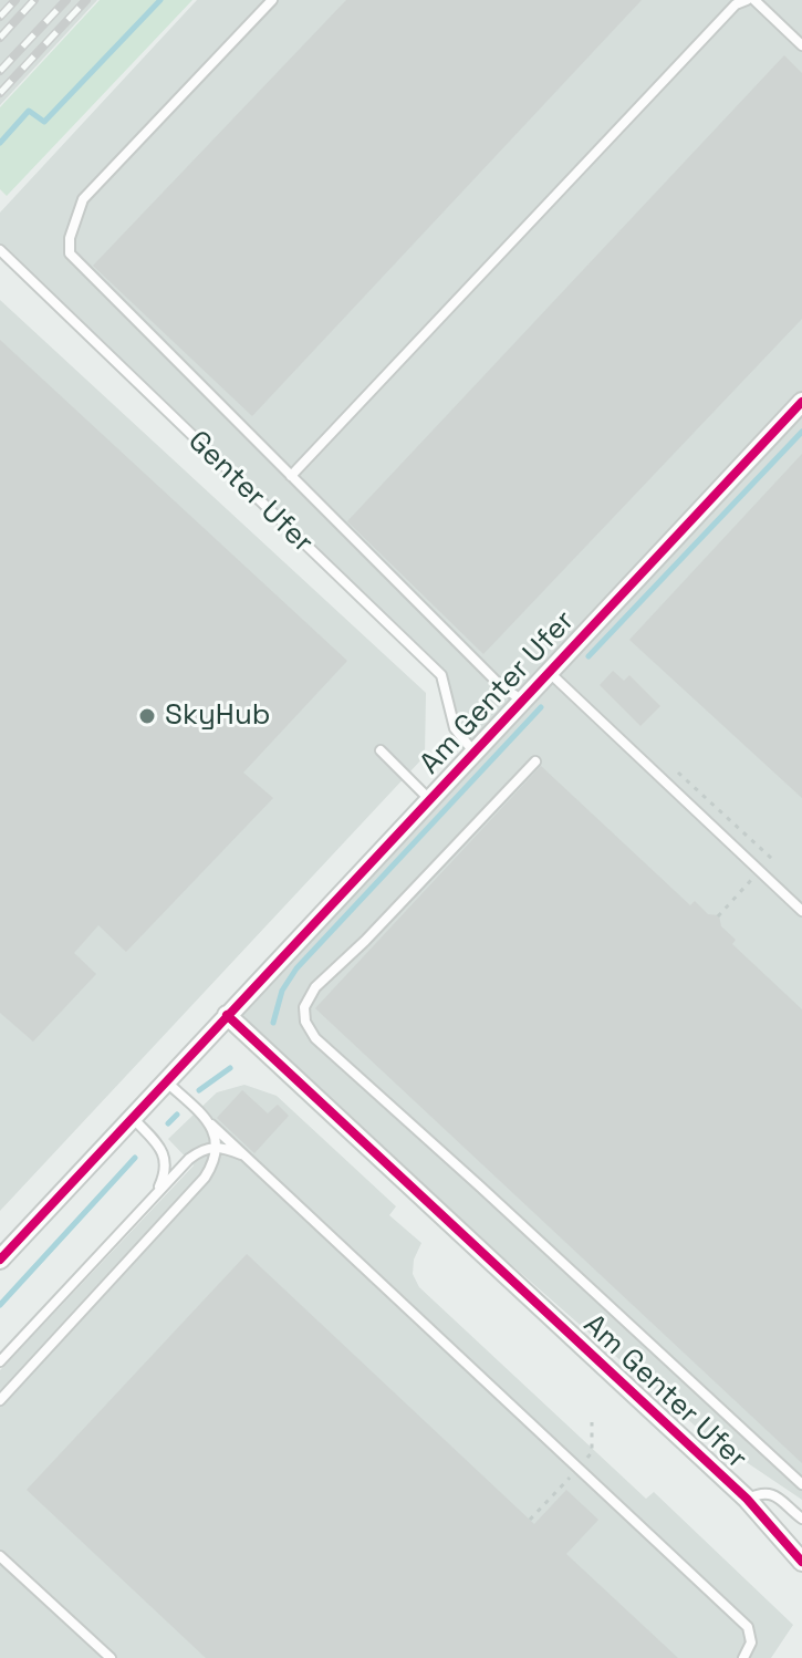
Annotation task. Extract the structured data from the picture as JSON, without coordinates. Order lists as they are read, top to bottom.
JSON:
{
  "streets": {
    "street": ["Am Genter Ufer"],
    "lane": ["Genter Ufer"]
  },
  "crossings": [
    ["Genter Ufer", "Am Genter Ufer"]
  ],
  "places": ["SkyHub"]
}
